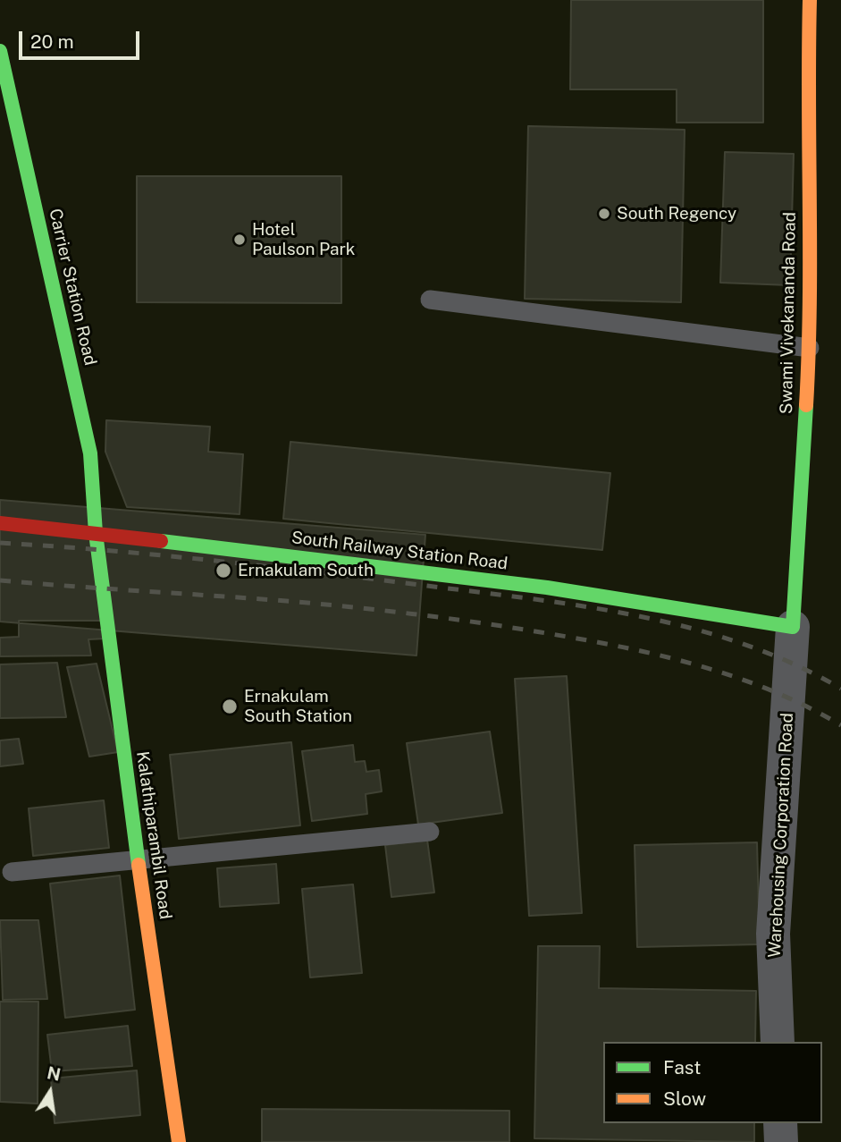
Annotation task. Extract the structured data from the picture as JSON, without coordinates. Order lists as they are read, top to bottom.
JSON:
{
  "streets": {
    "street": [
      "Carrier Station Road",
      "Swami Vivekananda Road",
      "South Railway Station Road",
      "Kalathiparambil Road",
      "Warehousing Corporation Road"
    ]
  },
  "crossings": [
    ["Carrier Station Road", "South Railway Station Road"],
    ["Carrier Station Road", "Kalathiparambil Road"],
    ["Swami Vivekananda Road", "South Railway Station Road"],
    ["Swami Vivekananda Road", "Warehousing Corporation Road"],
    ["South Railway Station Road", "Kalathiparambil Road"],
    ["South Railway Station Road", "Warehousing Corporation Road"]
  ],
  "places": [
    "South Regency",
    "Hotel Paulson Park",
    "Ernakulam South",
    "Ernakulam South Station"
  ],
  "legend": ["Fast", "Slow"],
  "scale_bar": "20 m",
  "north": "top"
}
